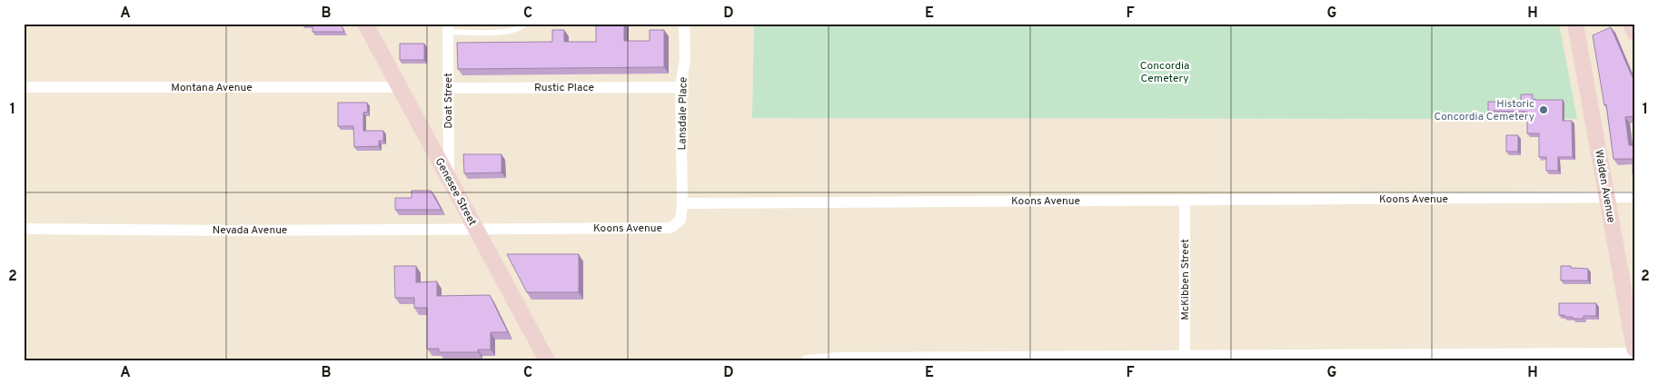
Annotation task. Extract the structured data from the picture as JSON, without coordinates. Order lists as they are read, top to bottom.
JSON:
{
  "streets": {
    "main road": ["Walden Avenue", "Genesee Street"],
    "street": [
      "Montana Avenue",
      "Rustic Place",
      "Doat Street",
      "Lansdale Place",
      "Koons Avenue",
      "Nevada Avenue",
      "McKibben Street"
    ]
  },
  "crossings": [
    ["Montana Avenue", "Genesee Street"],
    ["Rustic Place", "Doat Street"],
    ["Rustic Place", "Lansdale Place"],
    ["Doat Street", "Genesee Street"],
    ["Lansdale Place", "Koons Avenue"],
    ["Walden Avenue", "Koons Avenue"],
    ["Genesee Street", "Koons Avenue"],
    ["Genesee Street", "Nevada Avenue"],
    ["Koons Avenue", "Nevada Avenue"],
    ["Koons Avenue", "McKibben Street"]
  ],
  "parks": ["Concordia Cemetery"],
  "places": ["Historic Concordia Cemetery"],
  "grid": {
    "columns": [
      "A",
      "B",
      "C",
      "D",
      "E",
      "F",
      "G",
      "H"
    ],
    "rows": ["1", "2"]
  }
}
